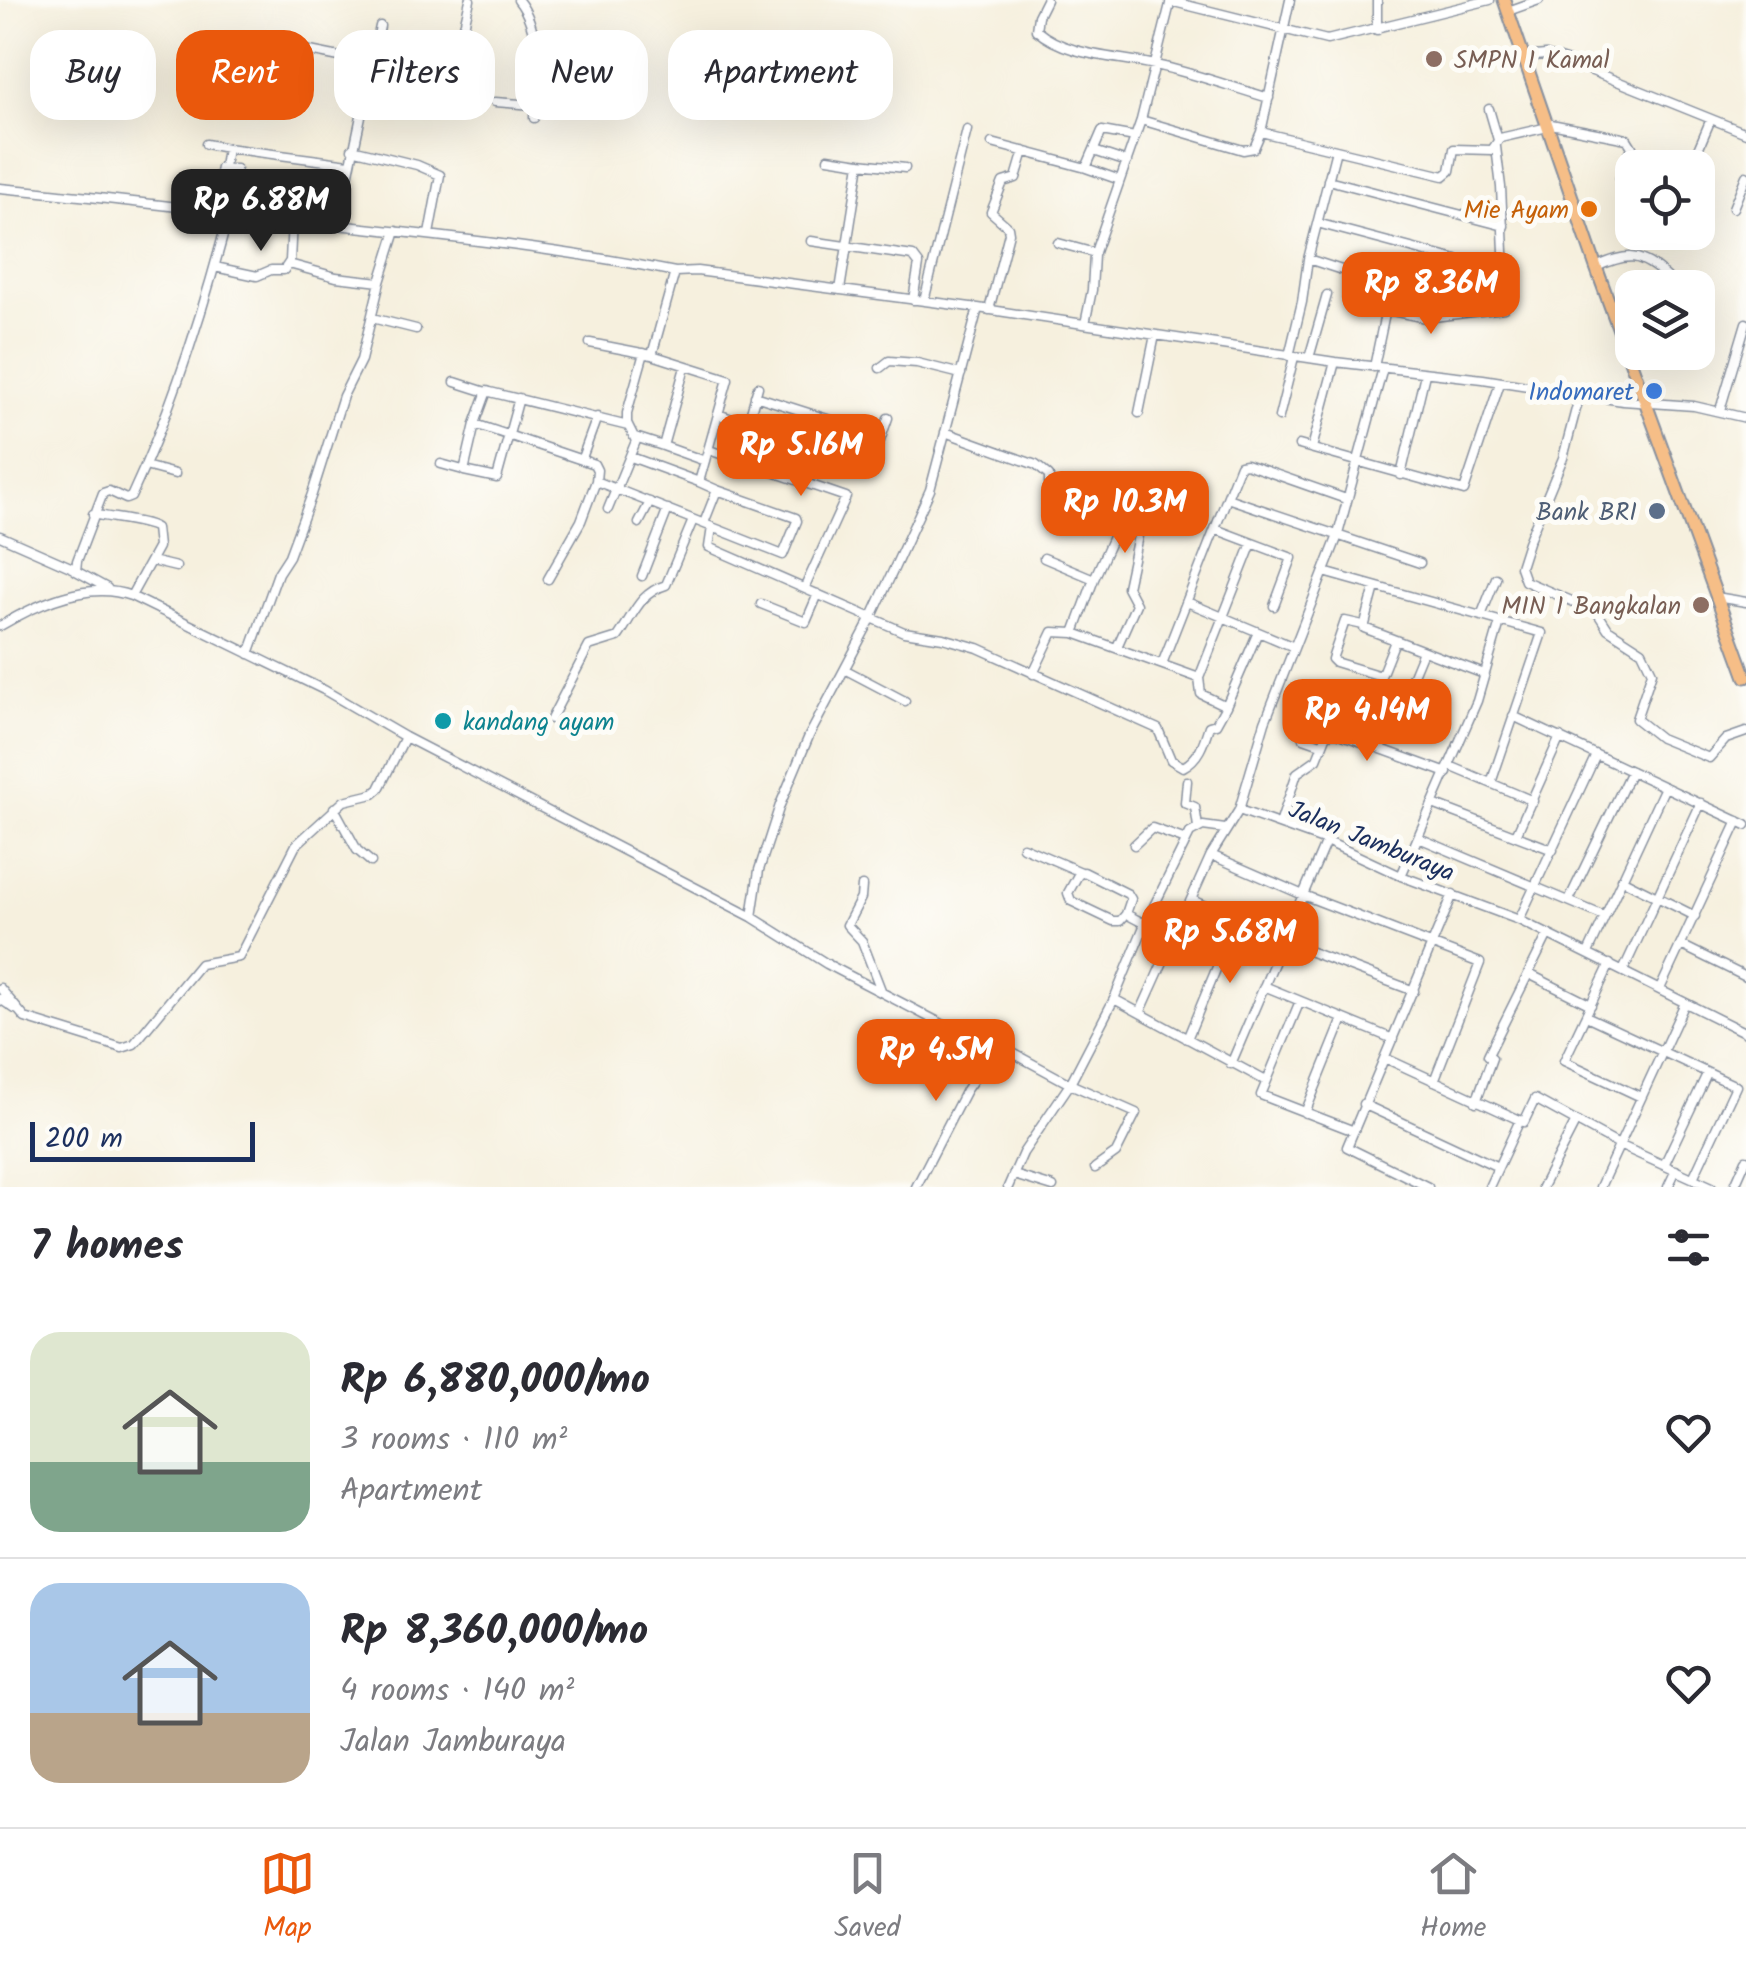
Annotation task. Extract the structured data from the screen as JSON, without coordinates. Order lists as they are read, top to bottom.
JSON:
{
  "streets": {
    "street": ["Jalan Jamburaya"]
  },
  "places": [
    "SMPN 1 Kamal",
    "Mie Ayam",
    "Indomaret",
    "Bank BRI",
    "MIN 1 Bangkalan",
    "kandang ayam"
  ],
  "scale_bar": "200 m",
  "page": {
    "chip": [
      "Buy",
      "Rent",
      "Filters",
      "New",
      "Apartment"
    ],
    "price": [
      "Rp 6.88M",
      "Rp 8.36M",
      "Rp 5.16M",
      "Rp 10.3M",
      "Rp 4.14M",
      "Rp 5.68M",
      "Rp 4.5M"
    ],
    "scale": "200 m",
    "heading": "7 homes",
    "list": [
      {
        "name": "Rp 6,880,000/mo",
        "note": "3 rooms · 110 m² · Apartment"
      },
      {
        "name": "Rp 8,360,000/mo",
        "note": "4 rooms · 140 m² · Jalan Jamburaya"
      }
    ],
    "tabs": ["Map", "Saved", "Home"]
  }
}
